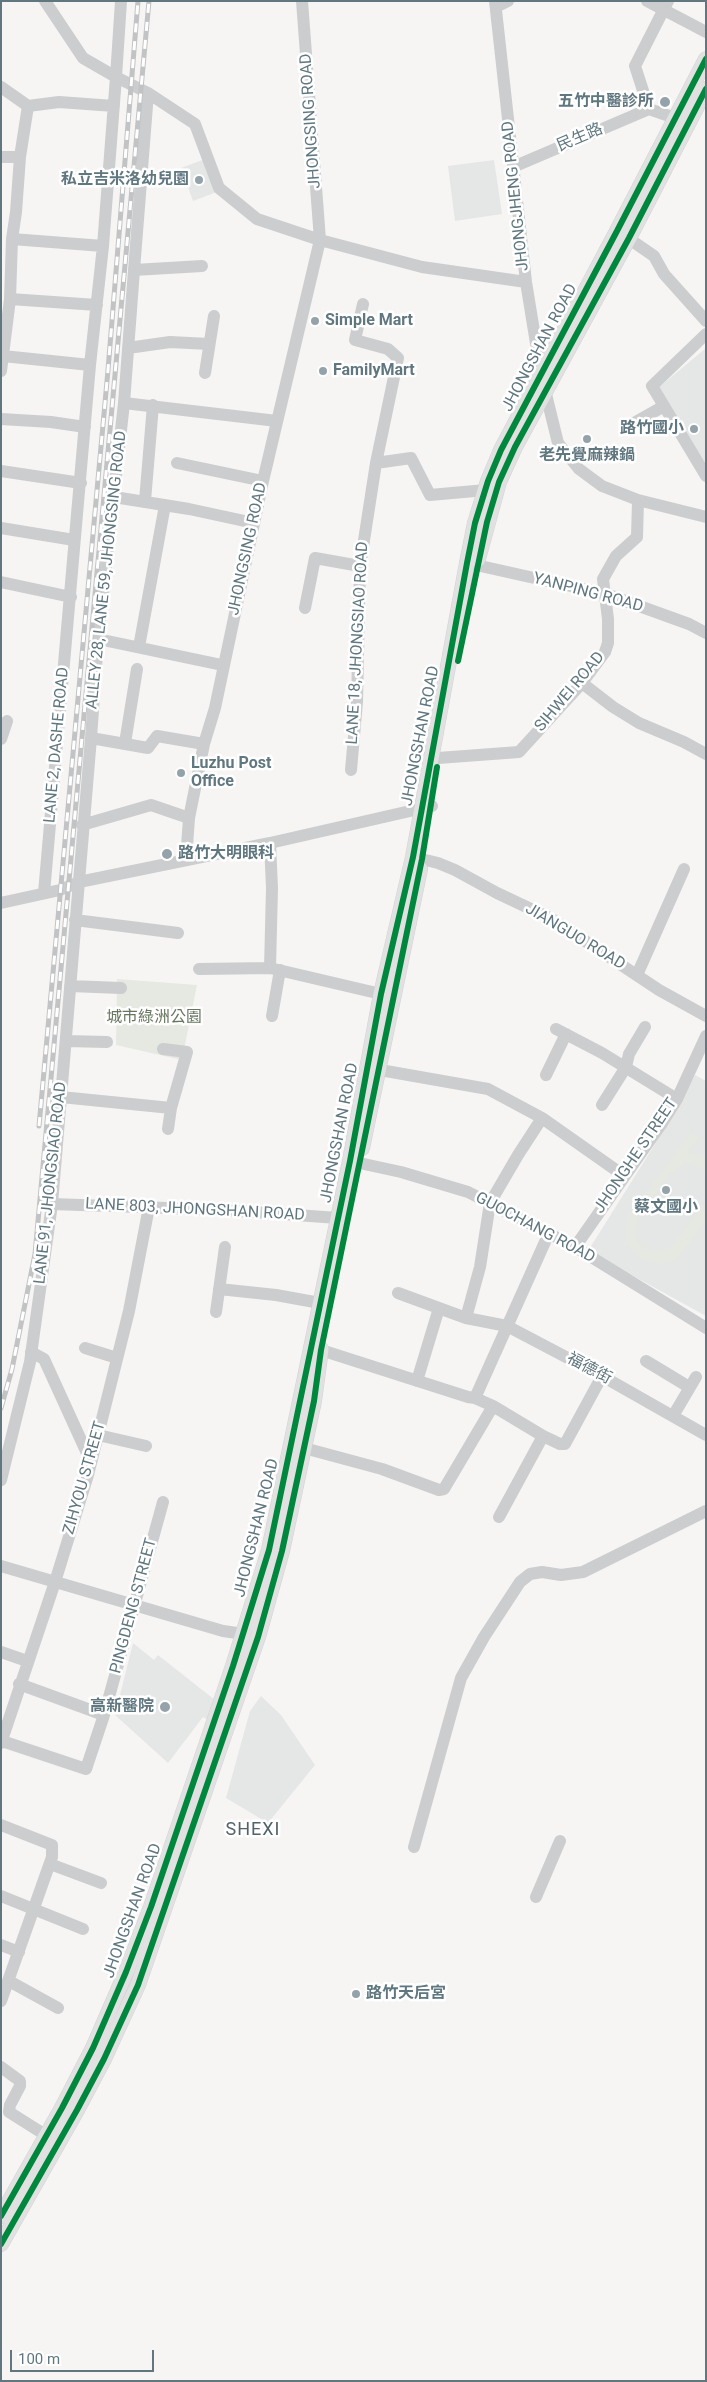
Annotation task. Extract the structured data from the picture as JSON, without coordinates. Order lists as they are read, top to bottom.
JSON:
{
  "streets": {
    "main road": ["JHONGSHAN ROAD"],
    "street": [
      "JHONGSING ROAD",
      "民生路",
      "JHONGJHENG ROAD",
      "ALLEY 28, LANE 59, JHONGSING ROAD",
      "YANPING ROAD",
      "LANE 18, JHONGSIAO ROAD",
      "SIHWEI ROAD",
      "LANE 2, DASHE ROAD",
      "JIANGUO ROAD",
      "JHONGHE STREET",
      "LANE 91, JHONGSIAO ROAD",
      "LANE 803, JHONGSHAN ROAD",
      "GUOCHANG ROAD",
      "福德街",
      "ZIHYOU STREET",
      "PINGDENG STREET"
    ]
  },
  "crossings": [
    ["民生路", "JHONGJHENG ROAD"],
    ["JHONGJHENG ROAD", "JHONGSHAN ROAD"],
    ["JHONGJHENG ROAD", "SIHWEI ROAD"],
    ["JHONGSHAN ROAD", "YANPING ROAD"],
    ["JHONGSHAN ROAD", "SIHWEI ROAD"],
    ["JHONGSHAN ROAD", "JIANGUO ROAD"],
    ["JHONGSHAN ROAD", "LANE 803, JHONGSHAN ROAD"],
    ["JHONGSHAN ROAD", "GUOCHANG ROAD"],
    ["ALLEY 28, LANE 59, JHONGSING ROAD", "LANE 91, JHONGSIAO ROAD"],
    ["YANPING ROAD", "SIHWEI ROAD"],
    ["JHONGHE STREET", "GUOCHANG ROAD"],
    ["LANE 91, JHONGSIAO ROAD", "LANE 803, JHONGSHAN ROAD"],
    ["LANE 803, JHONGSHAN ROAD", "ZIHYOU STREET"],
    ["ZIHYOU STREET", "PINGDENG STREET"]
  ],
  "districts": ["SHEXI"],
  "parks": ["城市綠洲公園"],
  "places": [
    "五竹中醫診所",
    "私立吉米洛幼兒園",
    "Simple Mart",
    "FamilyMart",
    "路竹國小",
    "老先覺麻辣鍋",
    "Luzhu Post Office",
    "路竹大明眼科",
    "蔡文國小",
    "高新醫院",
    "路竹天后宮"
  ],
  "scale_bar": "100 m"
}
